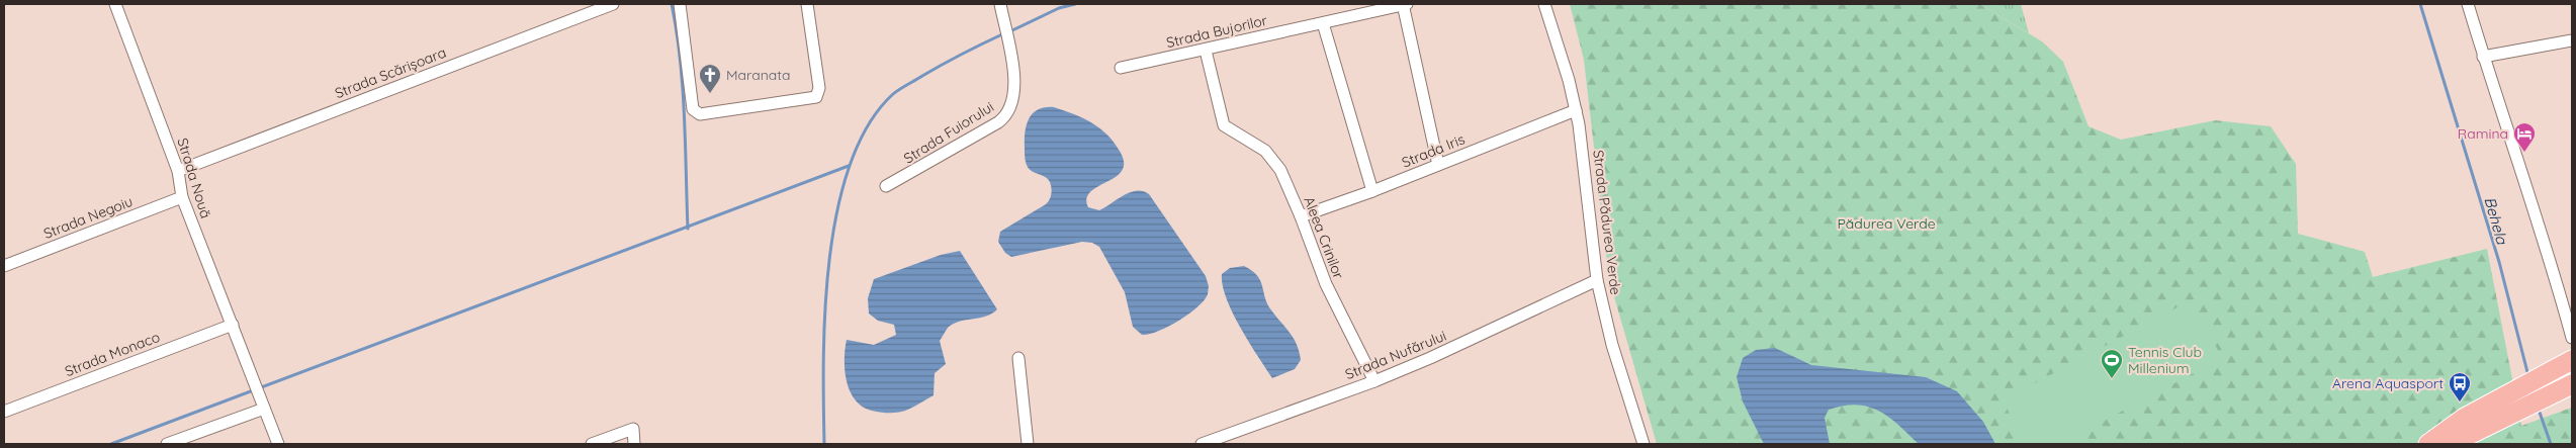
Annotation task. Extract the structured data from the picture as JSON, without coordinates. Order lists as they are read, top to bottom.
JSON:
{
  "streets": {
    "street": [
      "Strada Bujorilor",
      "Strada Scărișoara",
      "Strada Fuiorului",
      "Strada Iris",
      "Strada Nouă",
      "Strada Negoiu",
      "Strada Pădurea Verde",
      "Aleea Crinilor",
      "Strada Monaco",
      "Strada Nufărului"
    ]
  },
  "crossings": [
    ["Strada Bujorilor", "Aleea Crinilor"],
    ["Strada Scărișoara", "Strada Nouă"],
    ["Strada Iris", "Strada Pădurea Verde"],
    ["Strada Iris", "Aleea Crinilor"],
    ["Strada Nouă", "Strada Negoiu"],
    ["Strada Nouă", "Strada Monaco"],
    ["Strada Pădurea Verde", "Strada Nufărului"],
    ["Aleea Crinilor", "Strada Nufărului"]
  ],
  "water": ["Behela"],
  "parks": ["Pădurea Verde"],
  "places": {
    "church": ["Maranata"],
    "hotel": ["Ramina"],
    "sports": ["Tennis Club Millenium"],
    "bus stop": ["Arena Aquasport"]
  }
}
